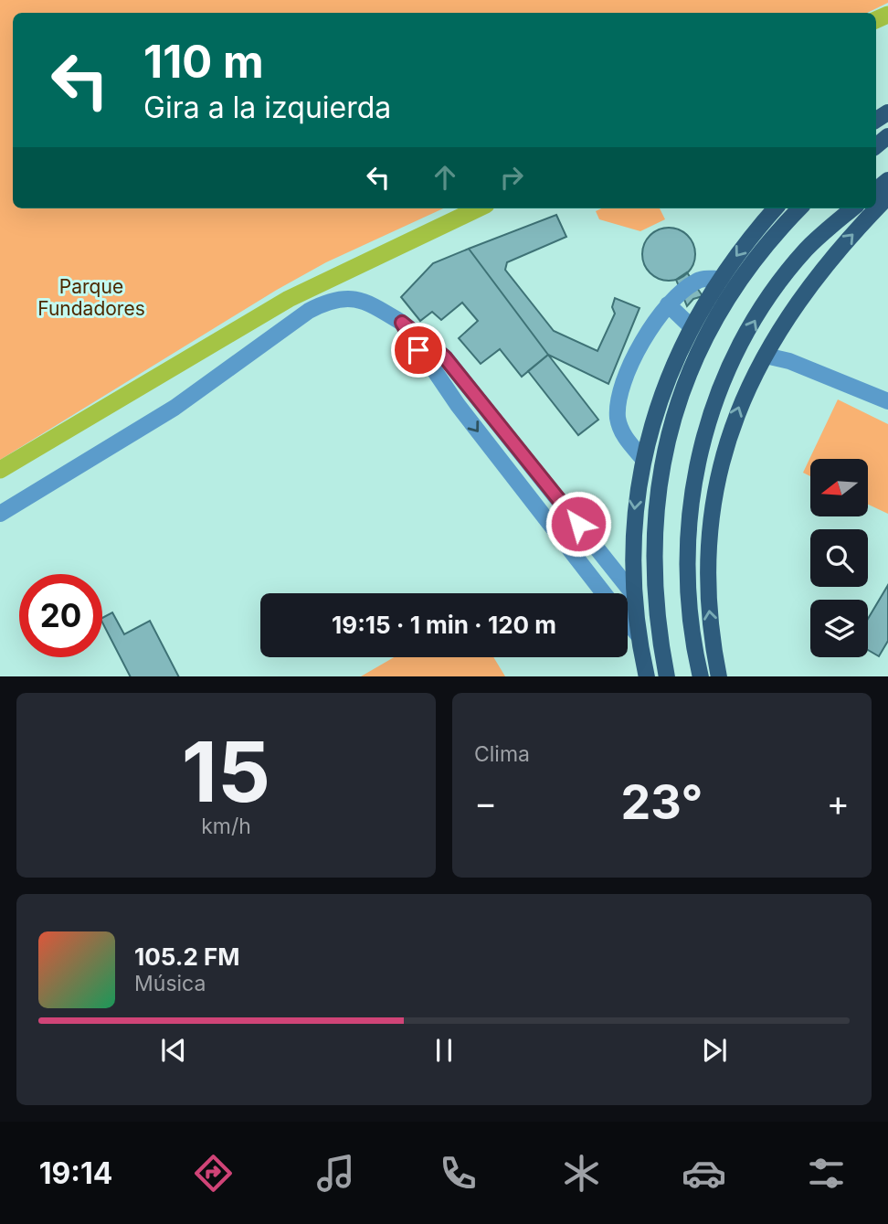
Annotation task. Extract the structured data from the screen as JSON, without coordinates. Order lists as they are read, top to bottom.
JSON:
{
  "parks": ["Parque Fundadores"],
  "north": "left",
  "page": {
    "turn": ["110 m", "Gira a la izquierda"],
    "limit": "20",
    "trip": "19:15 · 1 min · 120 m",
    "tile": [
      ["15", "km/h"],
      "Clima"
    ],
    "heat": ["−", "23°", "+"],
    "song": ["105.2 FM", "Música"],
    "tabs": "19:14"
  }
}
